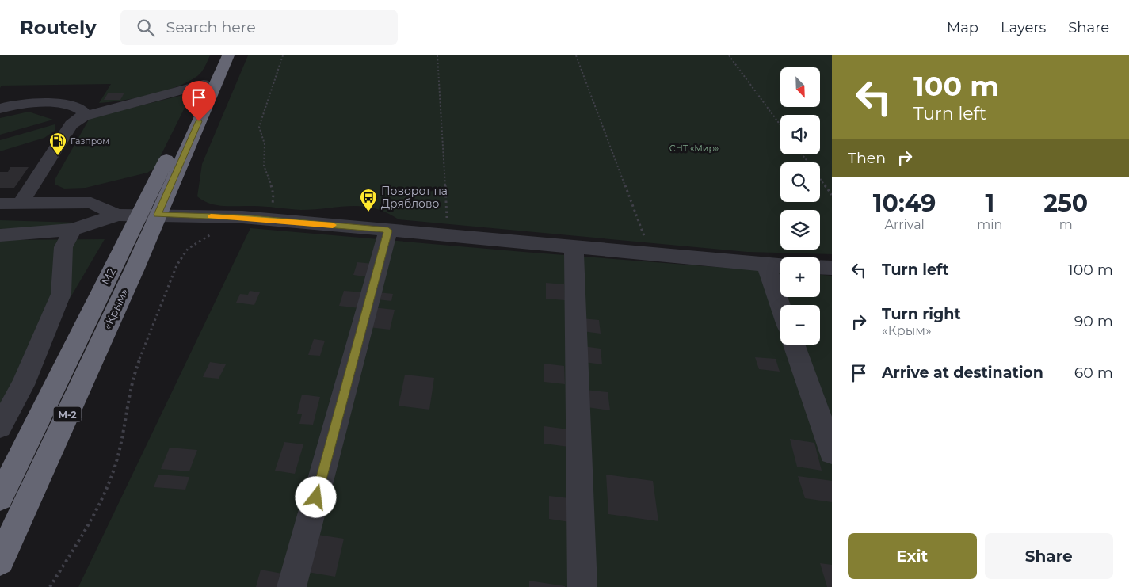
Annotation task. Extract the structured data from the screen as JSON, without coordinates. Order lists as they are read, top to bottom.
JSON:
{
  "streets": {
    "highway": ["М2", "«Крым»", "М-2"]
  },
  "crossings": [
    ["М2", "«Крым»"]
  ],
  "parks": ["СНТ «Мир»"],
  "places": {
    "fuel station": ["Газпром"],
    "bus stop": ["Поворот на Дряблово"]
  },
  "north": "bottom right",
  "page": {
    "header": "Routely",
    "search": "Search here",
    "nav": ["Map", "Layers", "Share"],
    "turn": ["100 m", "Turn left"],
    "map_buttons": ["+", "−"],
    "then": "Then",
    "eta": [
      "10:49",
      "Arrival",
      "1",
      "min",
      "250",
      "m"
    ],
    "list": [
      {
        "name": "Turn left",
        "value": "100 m"
      },
      {
        "name": "Turn right",
        "note": "«Крым»",
        "value": "90 m"
      },
      {
        "name": "Arrive at destination",
        "value": "60 m"
      }
    ],
    "buttons": ["Exit", "Share"]
  }
}
